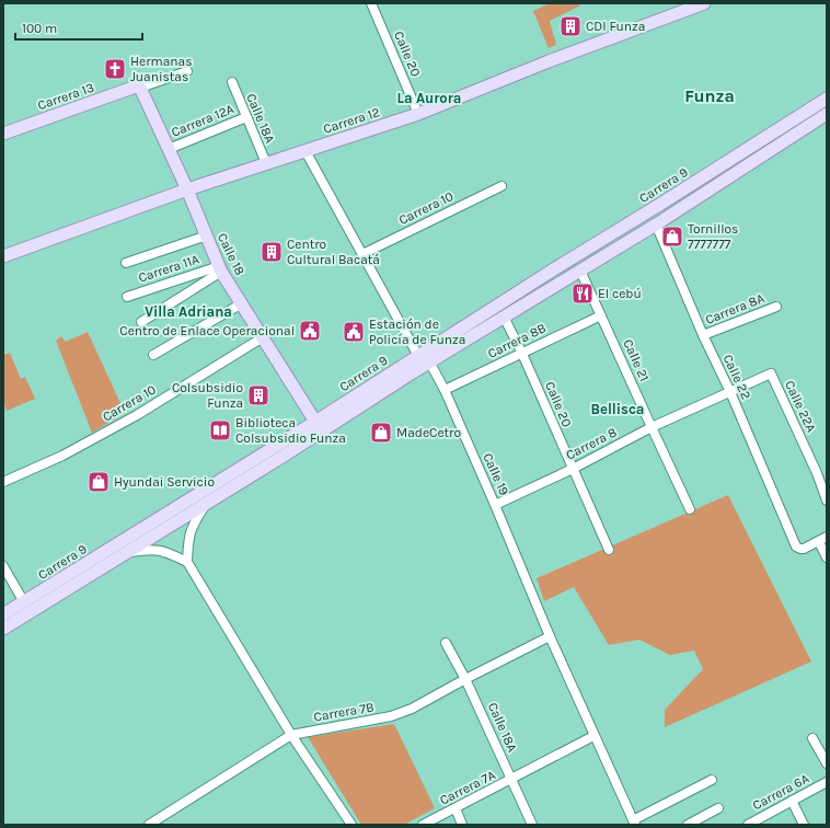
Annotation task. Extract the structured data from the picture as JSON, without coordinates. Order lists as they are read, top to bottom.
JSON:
{
  "streets": {
    "main road": [
      "Carrera 13",
      "Carrera 12",
      "Carrera 9",
      "Calle 18"
    ],
    "street": [
      "Calle 20",
      "Calle 18A",
      "Carrera 12A",
      "Carrera 10",
      "Carrera 11A",
      "Carrera 8A",
      "Carrera 8B",
      "Calle 21",
      "Calle 22",
      "Calle 22A",
      "Carrera 8",
      "Calle 19",
      "Carrera 7B",
      "Carrera 7A",
      "Carrera 6A"
    ]
  },
  "crossings": [
    ["Calle 20", "Carrera 12"],
    ["Calle 20", "Carrera 9"],
    ["Calle 20", "Carrera 8B"],
    ["Calle 20", "Carrera 8"],
    ["Carrera 13", "Calle 18"],
    ["Calle 18A", "Carrera 12A"],
    ["Calle 18A", "Carrera 12"],
    ["Calle 18A", "Carrera 7B"],
    ["Calle 18A", "Carrera 7A"],
    ["Carrera 12A", "Calle 18"],
    ["Carrera 12", "Calle 18"],
    ["Carrera 9", "Calle 18"],
    ["Carrera 9", "Calle 21"],
    ["Carrera 9", "Calle 22"],
    ["Carrera 9", "Calle 19"],
    ["Carrera 10", "Calle 18"],
    ["Calle 18", "Carrera 11A"],
    ["Carrera 8A", "Calle 22"],
    ["Carrera 8B", "Calle 21"],
    ["Carrera 8B", "Calle 19"],
    ["Calle 21", "Carrera 8"],
    ["Calle 22", "Carrera 8"],
    ["Calle 22A", "Carrera 8"],
    ["Carrera 8", "Calle 19"],
    ["Calle 19", "Carrera 7B"],
    ["Calle 19", "Carrera 7A"]
  ],
  "districts": [
    "Funza",
    "La Aurora",
    "Villa Adriana",
    "Bellisca"
  ],
  "places": {
    "building": ["CDI Funza", "Centro Cultural Bacatá", "Colsubsidio Funza"],
    "church": ["Hermanas Juanistas"],
    "shop": ["Tornillos 7777777", "MadeCetro", "Hyundai Servicio"],
    "restaurant": ["El cebú"],
    "public building": ["Centro de Enlace Operacional", "Estación de Policía de Funza"],
    "library": ["Biblioteca Colsubsidio Funza"]
  },
  "scale_bar": "100 m"
}
